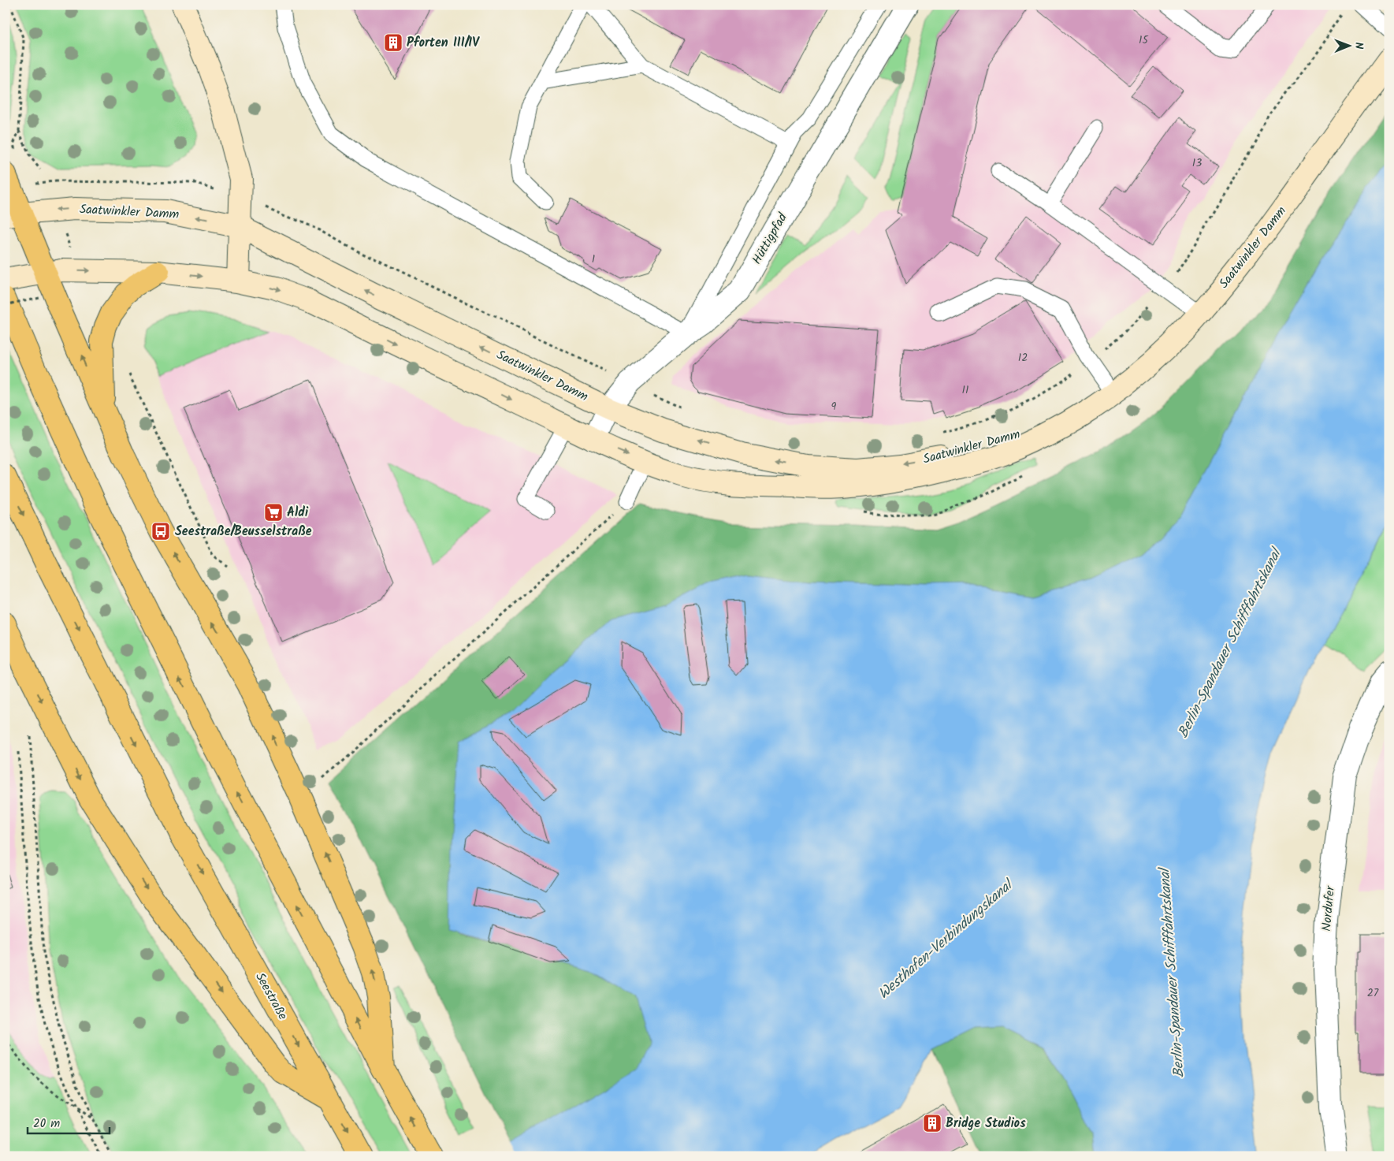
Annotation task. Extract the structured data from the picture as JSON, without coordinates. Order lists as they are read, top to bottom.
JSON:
{
  "streets": {
    "main road": ["Saatwinkler Damm", "Seestraße"],
    "street": ["Hüttigpfad", "Nordufer"]
  },
  "crossings": [
    ["Saatwinkler Damm", "Hüttigpfad"]
  ],
  "water": ["Berlin-Spandauer Schifffahrtskanal", "Westhafen-Verbindungskanal"],
  "places": {
    "building": ["Pforten III/IV", "Bridge Studios"],
    "supermarket": ["Aldi"],
    "bus stop": ["Seestraße/Beusselstraße"]
  },
  "house_numbers": [
    "15",
    "13",
    "1",
    "12",
    "11",
    "9",
    "27"
  ],
  "scale_bar": "20 m",
  "north": "right"
}
